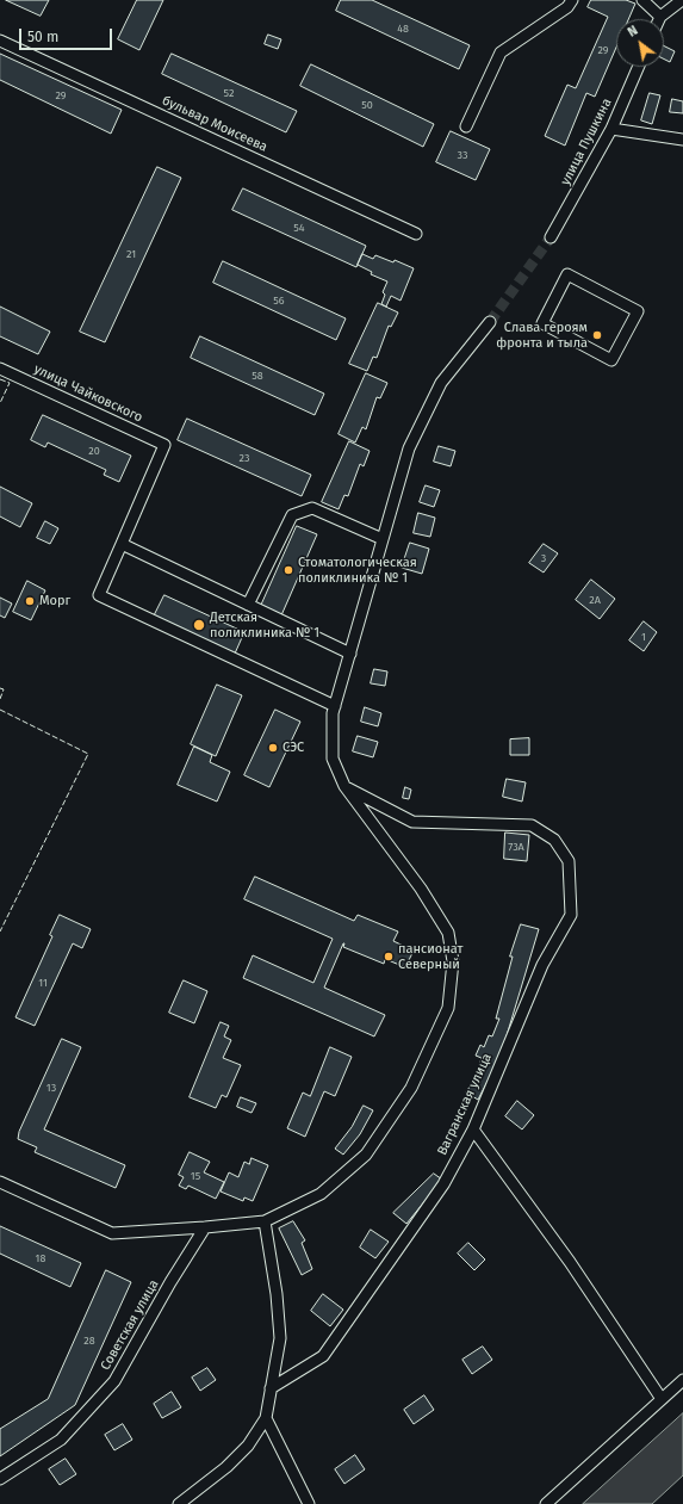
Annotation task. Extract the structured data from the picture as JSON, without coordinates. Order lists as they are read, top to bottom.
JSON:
{
  "streets": {
    "street": [
      "бульвар Моисеева",
      "улица Пушкина",
      "улица Чайковского",
      "Вагранская улица",
      "Советская улица"
    ]
  },
  "places": [
    "Слава героям фронта и тыла",
    "Стоматологическая поликлиника № 1",
    "Морг",
    "Детская поликлиника № 1",
    "СЭС",
    "пансионат Северный"
  ],
  "house_numbers": [
    "48",
    "29",
    "52",
    "29",
    "50",
    "33",
    "54",
    "21",
    "56",
    "58",
    "20",
    "23",
    "3",
    "2А",
    "1",
    "73А",
    "11",
    "13",
    "15",
    "18",
    "28"
  ],
  "scale_bar": "50 m",
  "north": "top left"
}
